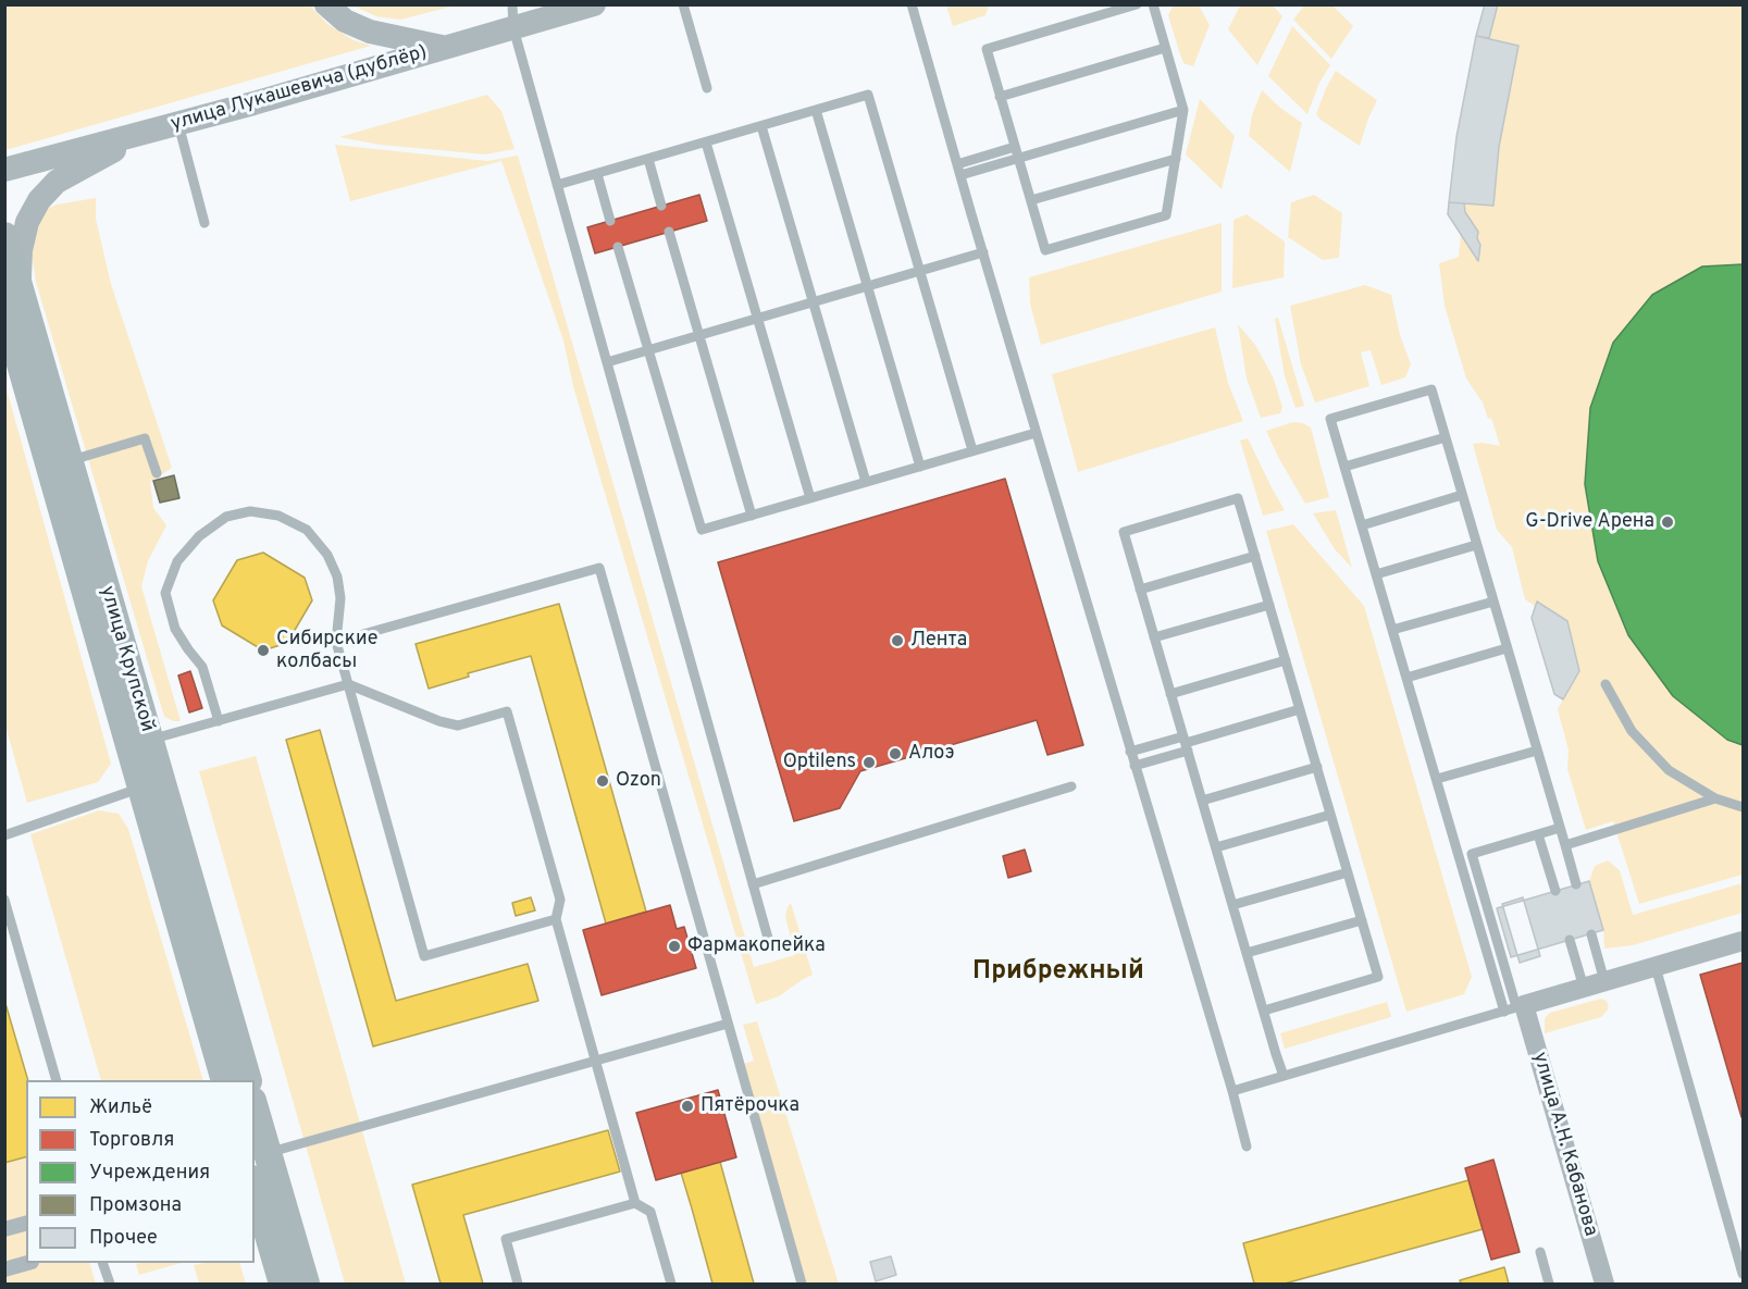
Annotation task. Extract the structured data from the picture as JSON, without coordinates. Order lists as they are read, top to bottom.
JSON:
{
  "streets": {
    "main road": ["улица Крупской"],
    "street": ["улица Лукашевича (дублёр)", "улица А.Н. Кабанова"]
  },
  "districts": ["Прибрежный"],
  "places": [
    "G-Drive Арена",
    "Лента",
    "Сибирские колбасы",
    "Алоэ",
    "Optilens",
    "Ozon",
    "Фармакопейка",
    "Пятёрочка"
  ],
  "legend": [
    "Жильё",
    "Торговля",
    "Учреждения",
    "Промзона",
    "Прочее"
  ]
}
